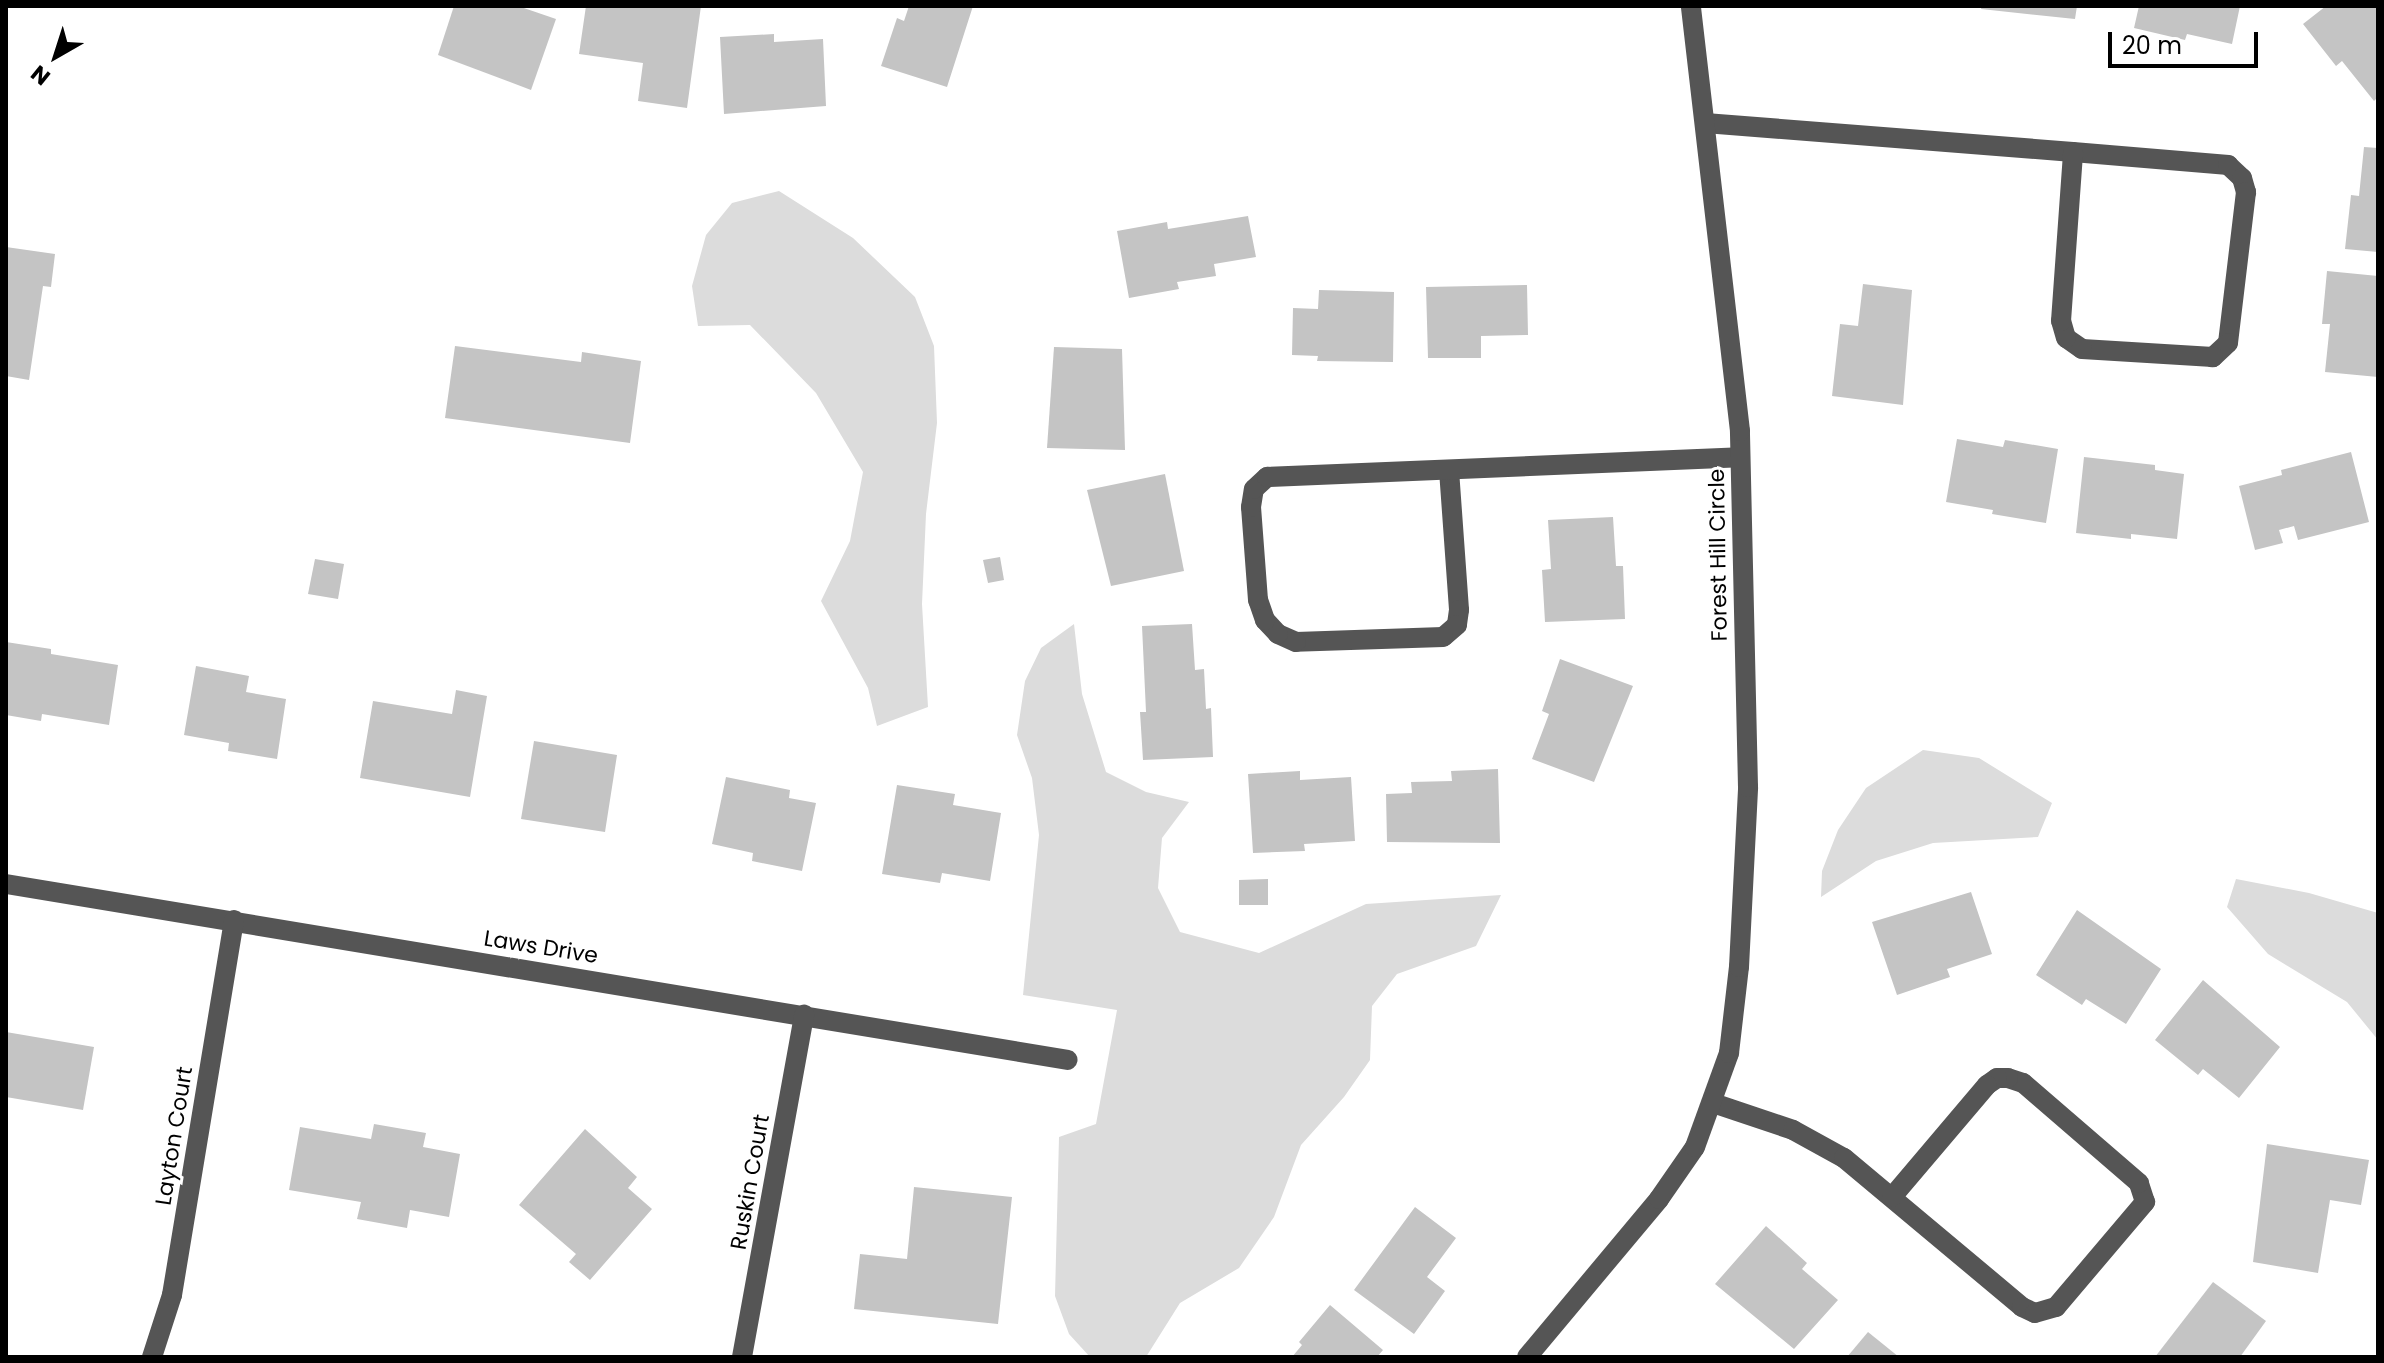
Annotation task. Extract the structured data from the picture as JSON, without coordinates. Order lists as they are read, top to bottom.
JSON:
{
  "streets": {
    "street": [
      "Forest Hill Circle",
      "Laws Drive",
      "Layton Court",
      "Ruskin Court"
    ]
  },
  "crossings": [
    ["Laws Drive", "Layton Court"],
    ["Laws Drive", "Ruskin Court"]
  ],
  "scale_bar": "20 m",
  "north": "bottom left"
}
